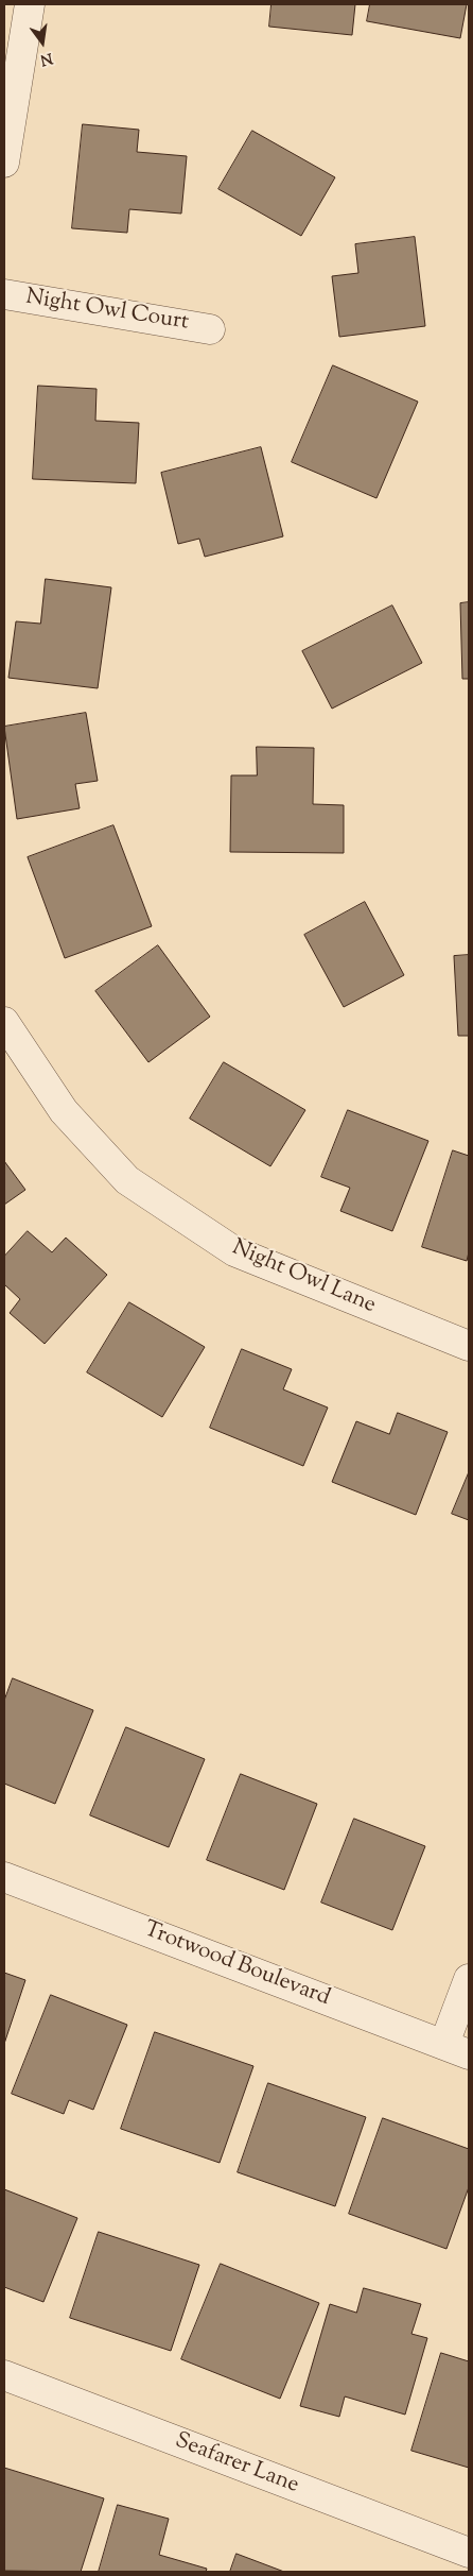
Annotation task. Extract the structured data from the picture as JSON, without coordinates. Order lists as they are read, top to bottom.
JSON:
{
  "streets": {
    "street": [
      "Night Owl Court",
      "Night Owl Lane",
      "Trotwood Boulevard",
      "Seafarer Lane"
    ]
  },
  "north": "bottom"
}
